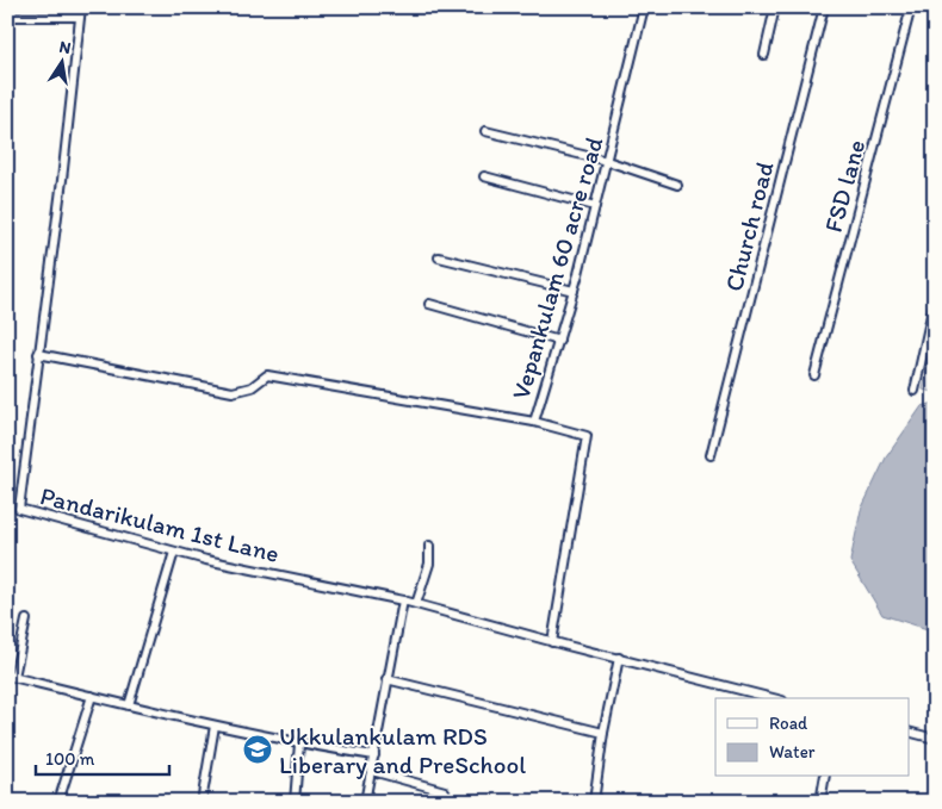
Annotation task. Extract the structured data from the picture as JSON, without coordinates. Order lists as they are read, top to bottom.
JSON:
{
  "streets": {
    "street": [
      "FSD lane",
      "Church road",
      "Vepankulam 60 acre road",
      "Pandarikulam 1st Lane"
    ]
  },
  "crossings": [
    ["Vepankulam 60 acre road", "Pandarikulam 1st Lane"]
  ],
  "places": {
    "school or university": ["Ukkulankulam RDS Liberary and PreSchool"]
  },
  "legend": ["Road", "Water"],
  "scale_bar": "100 m",
  "north": "top"
}
